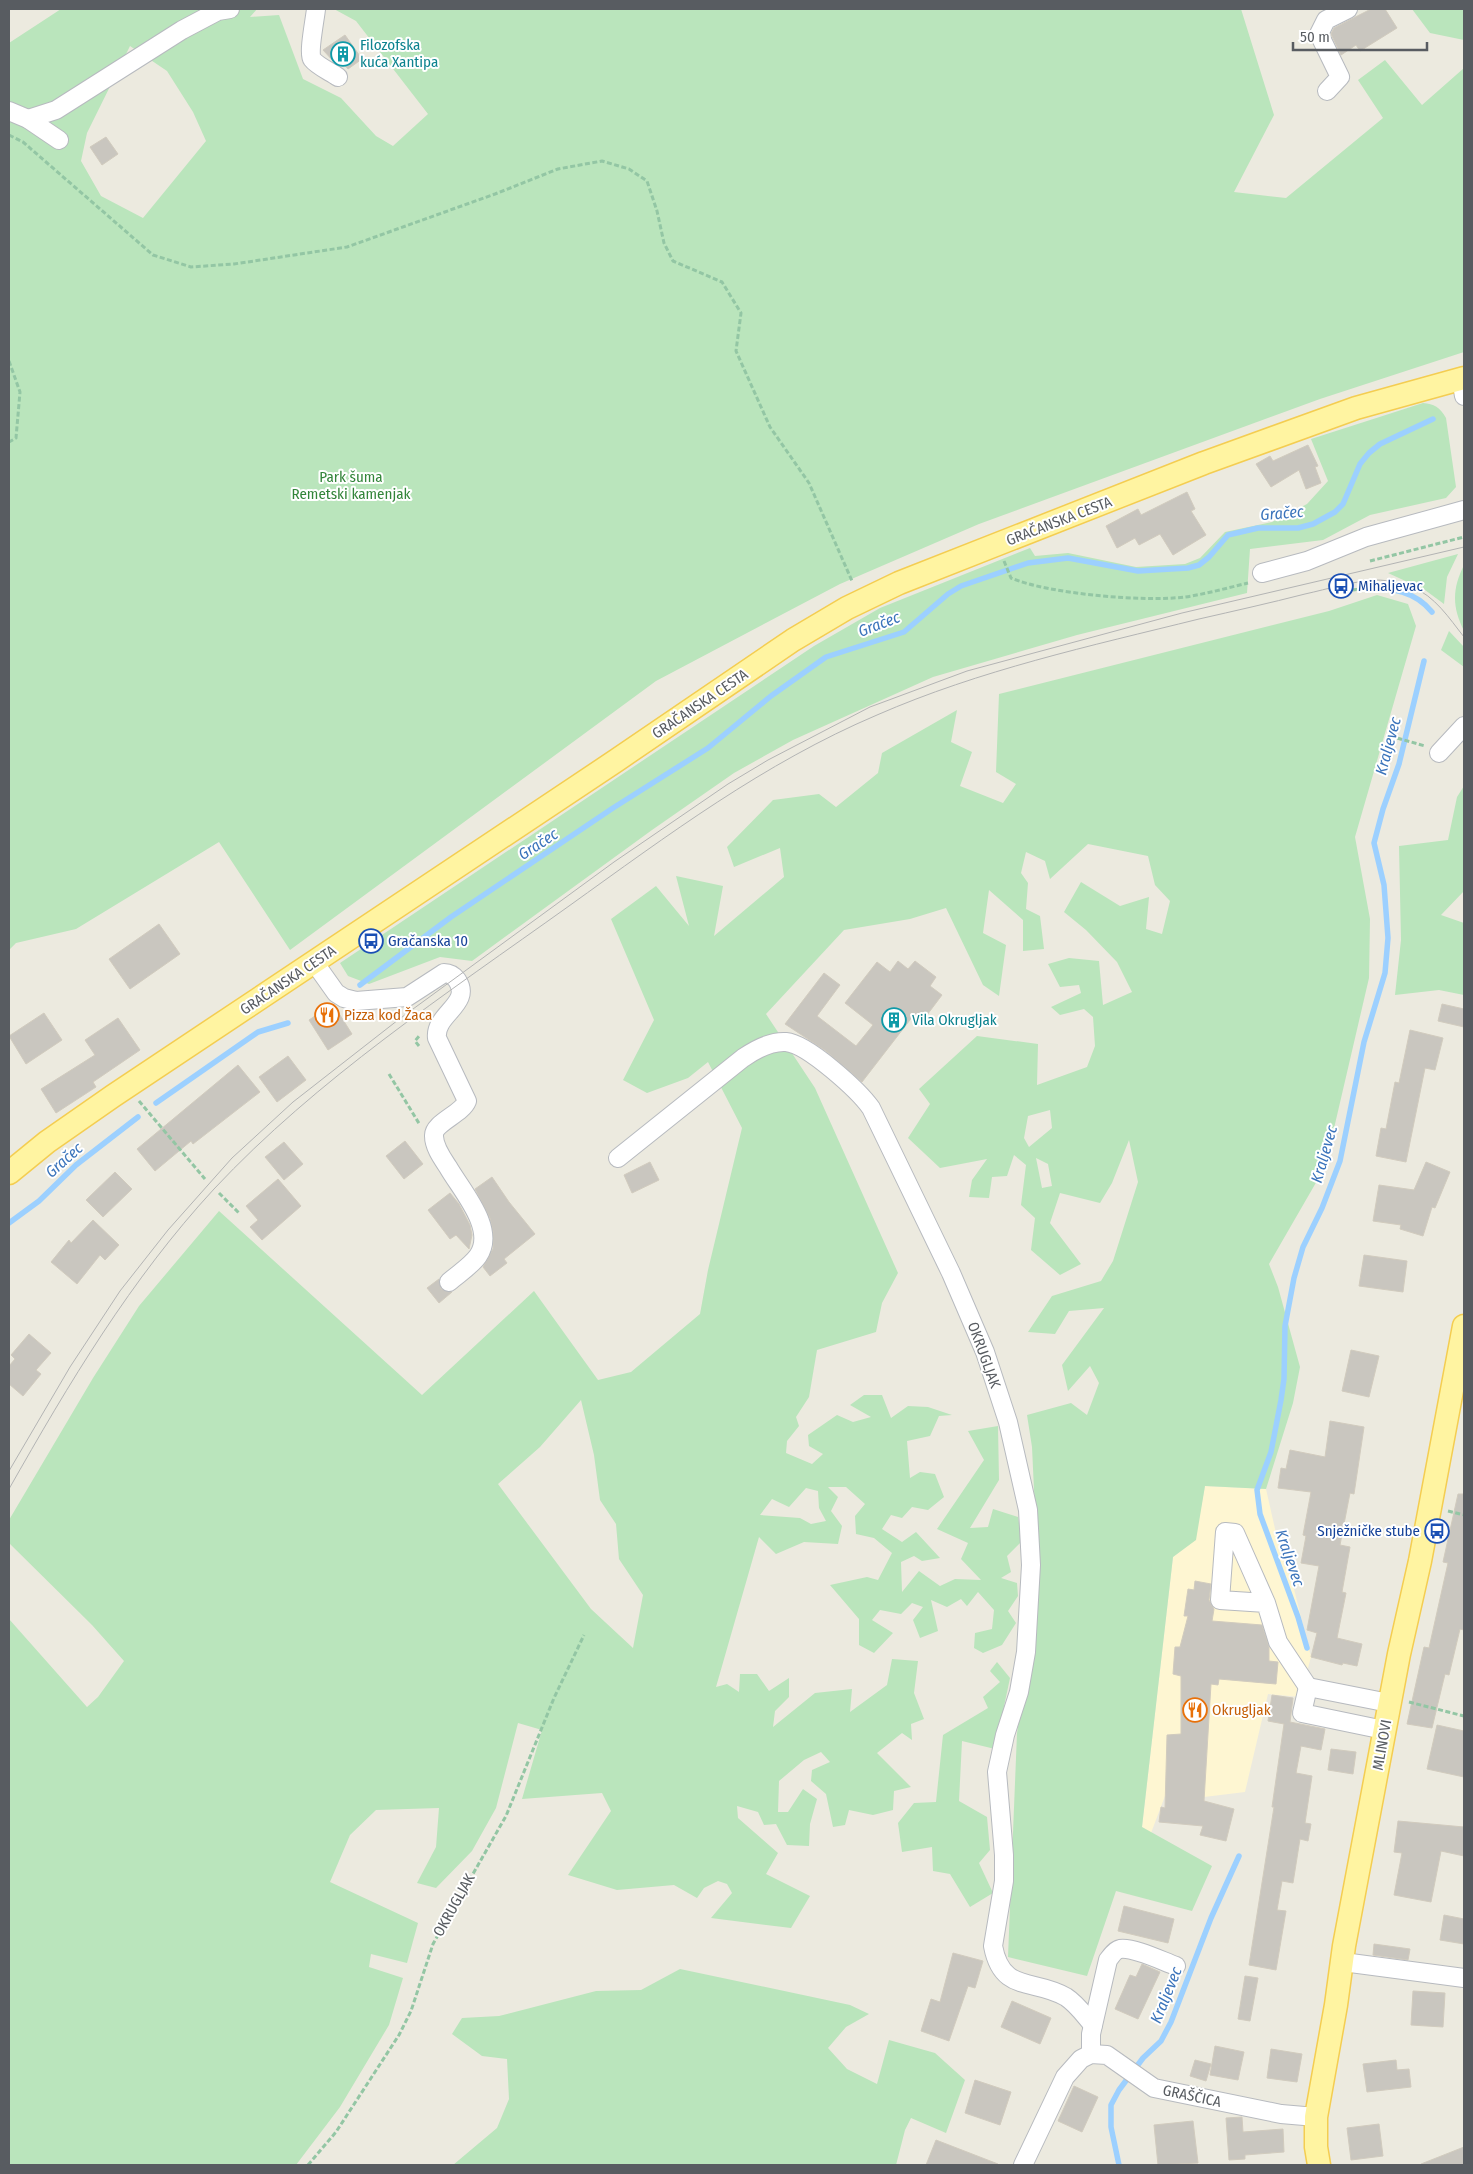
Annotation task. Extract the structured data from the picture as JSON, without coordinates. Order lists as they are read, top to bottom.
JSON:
{
  "streets": {
    "main road": ["GRAČANSKA CESTA", "MLINOVI"],
    "street": ["OKRUGLJAK", "GRAŠČICA"]
  },
  "crossings": [
    ["MLINOVI", "GRAŠČICA"]
  ],
  "water": ["Gračec", "Kraljevec"],
  "parks": ["Park šuma Remetski kamenjak"],
  "places": {
    "building": ["Filozofska kuća Xantipa", "Vila Okrugljak"],
    "bus stop": ["Mihaljevac", "Gračanska 10", "Snježničke stube"],
    "restaurant": ["Pizza kod Žaca", "Okrugljak"]
  },
  "scale_bar": "50 m"
}
